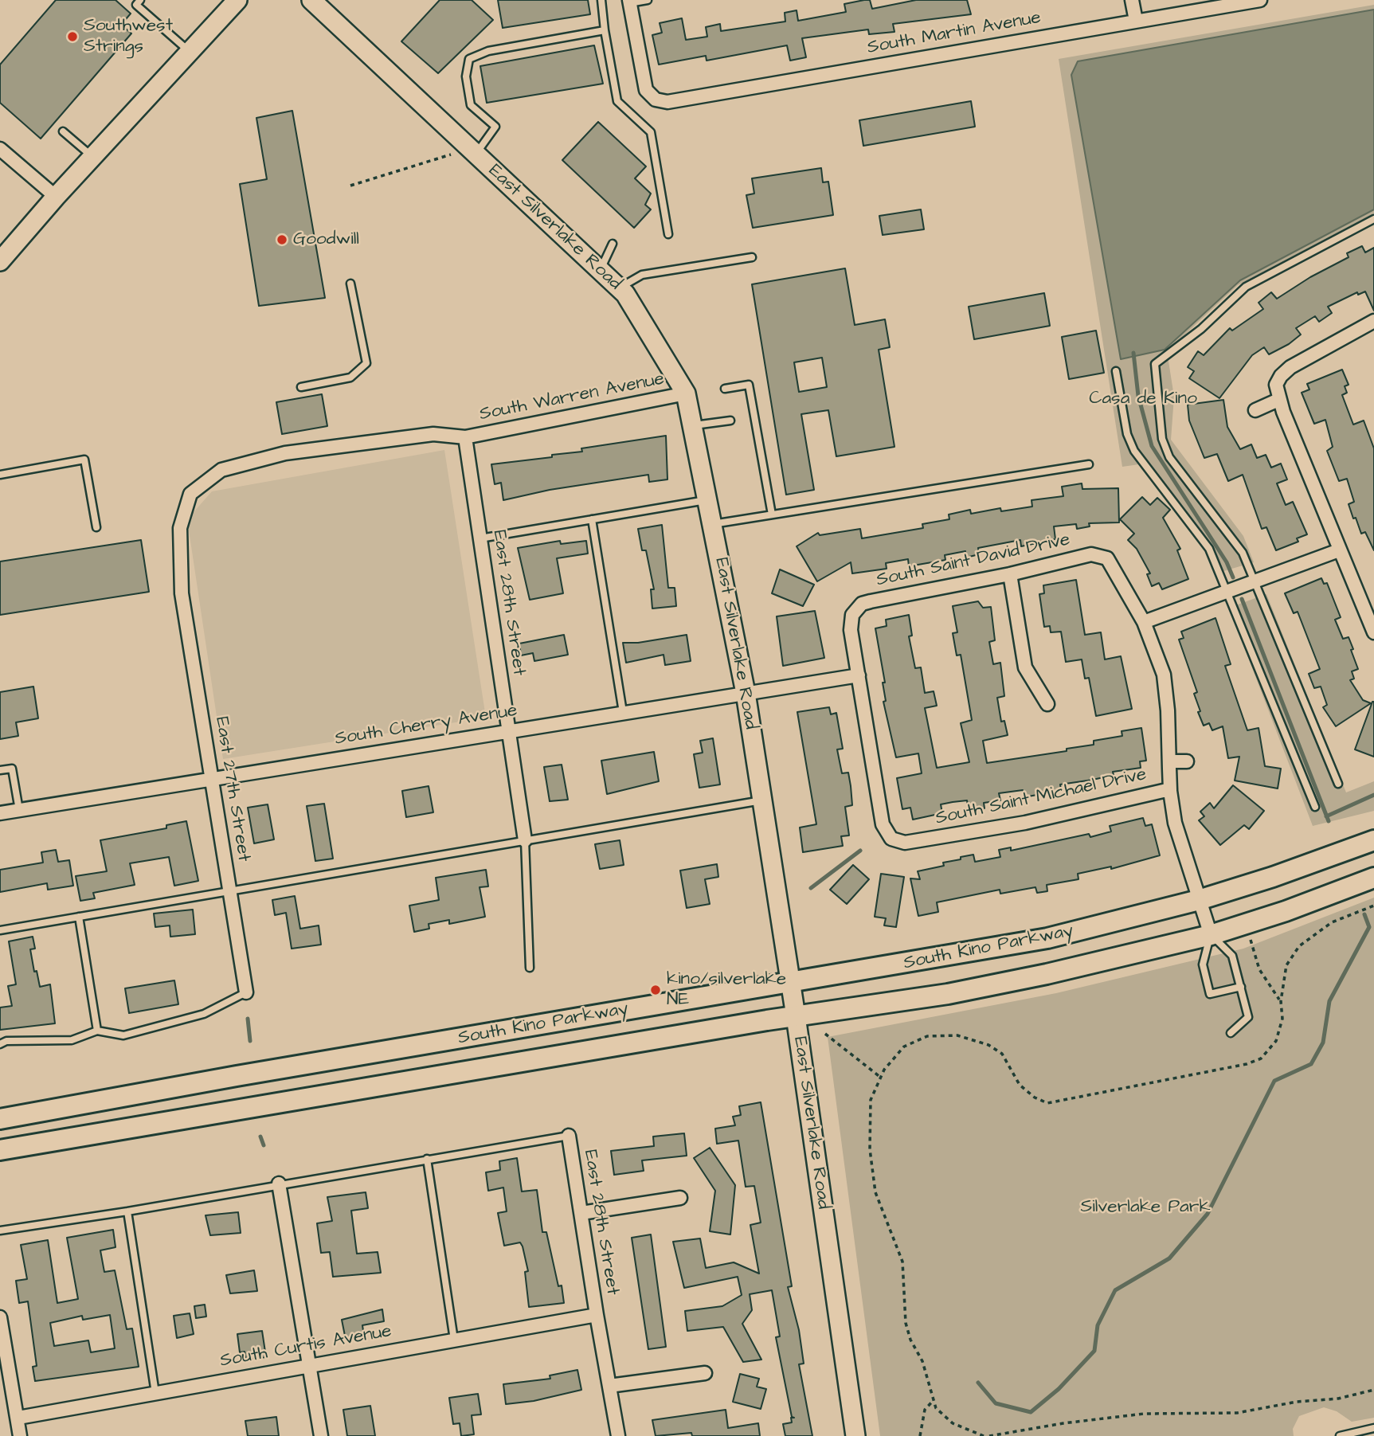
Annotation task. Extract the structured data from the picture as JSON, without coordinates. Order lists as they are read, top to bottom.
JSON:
{
  "streets": {
    "main road": ["South Kino Parkway"],
    "street": [
      "South Martin Avenue",
      "East Silverlake Road",
      "South Warren Avenue",
      "South Saint David Drive",
      "East 28th Street",
      "South Cherry Avenue",
      "East 27th Street",
      "South Saint Michael Drive",
      "South Curtis Avenue"
    ]
  },
  "crossings": [
    ["East Silverlake Road", "South Warren Avenue"],
    ["East Silverlake Road", "South Cherry Avenue"],
    ["East Silverlake Road", "South Kino Parkway"],
    ["South Warren Avenue", "East 28th Street"],
    ["South Warren Avenue", "East 27th Street"],
    ["South Saint David Drive", "South Cherry Avenue"],
    ["South Saint David Drive", "South Saint Michael Drive"],
    ["East 28th Street", "South Cherry Avenue"],
    ["East 28th Street", "South Curtis Avenue"],
    ["South Cherry Avenue", "East 27th Street"],
    ["South Cherry Avenue", "South Saint Michael Drive"]
  ],
  "parks": ["Casa de Kino", "Silverlake Park"],
  "places": ["Southwest Strings", "Goodwill", "kino/silverlake NE"]
}
